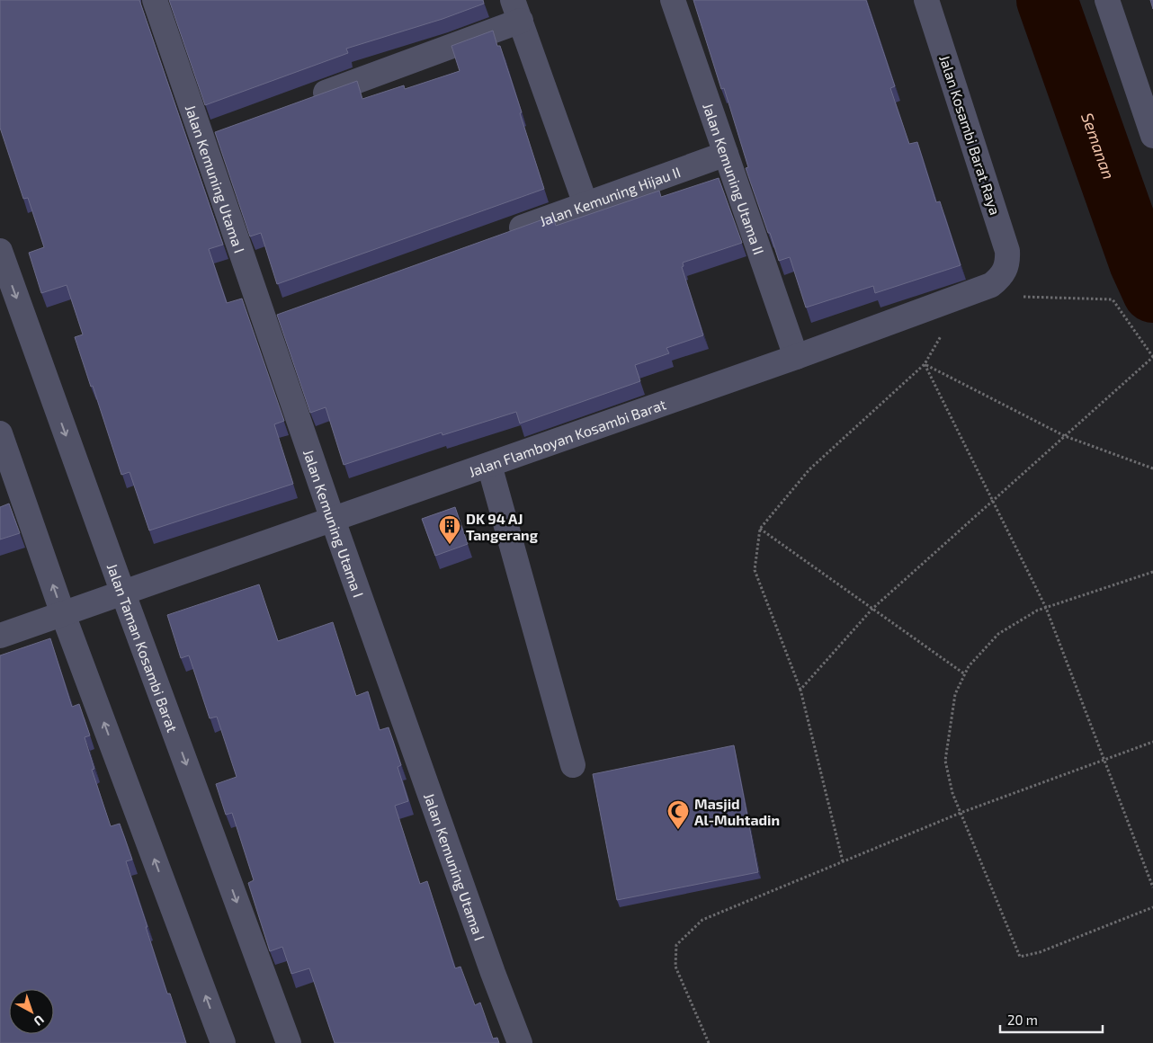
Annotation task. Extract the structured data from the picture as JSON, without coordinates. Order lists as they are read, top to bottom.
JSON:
{
  "streets": {
    "street": [
      "Jalan Kosambi Barat Raya",
      "Jalan Kemuning Utama I",
      "Jalan Kemuning Utama II",
      "Jalan Kemuning Hijau II",
      "Jalan Flamboyan Kosambi Barat",
      "Jalan Taman Kosambi Barat"
    ]
  },
  "crossings": [
    ["Jalan Kosambi Barat Raya", "Jalan Flamboyan Kosambi Barat"],
    ["Jalan Kemuning Utama I", "Jalan Flamboyan Kosambi Barat"],
    ["Jalan Kemuning Utama II", "Jalan Kemuning Hijau II"],
    ["Jalan Kemuning Utama II", "Jalan Flamboyan Kosambi Barat"],
    ["Jalan Flamboyan Kosambi Barat", "Jalan Taman Kosambi Barat"]
  ],
  "water": ["Semanan"],
  "places": {
    "building": ["DK 94 AJ Tangerang"],
    "mosque": ["Masjid Al-Muhtadin"]
  },
  "scale_bar": "20 m",
  "north": "bottom right"
}
